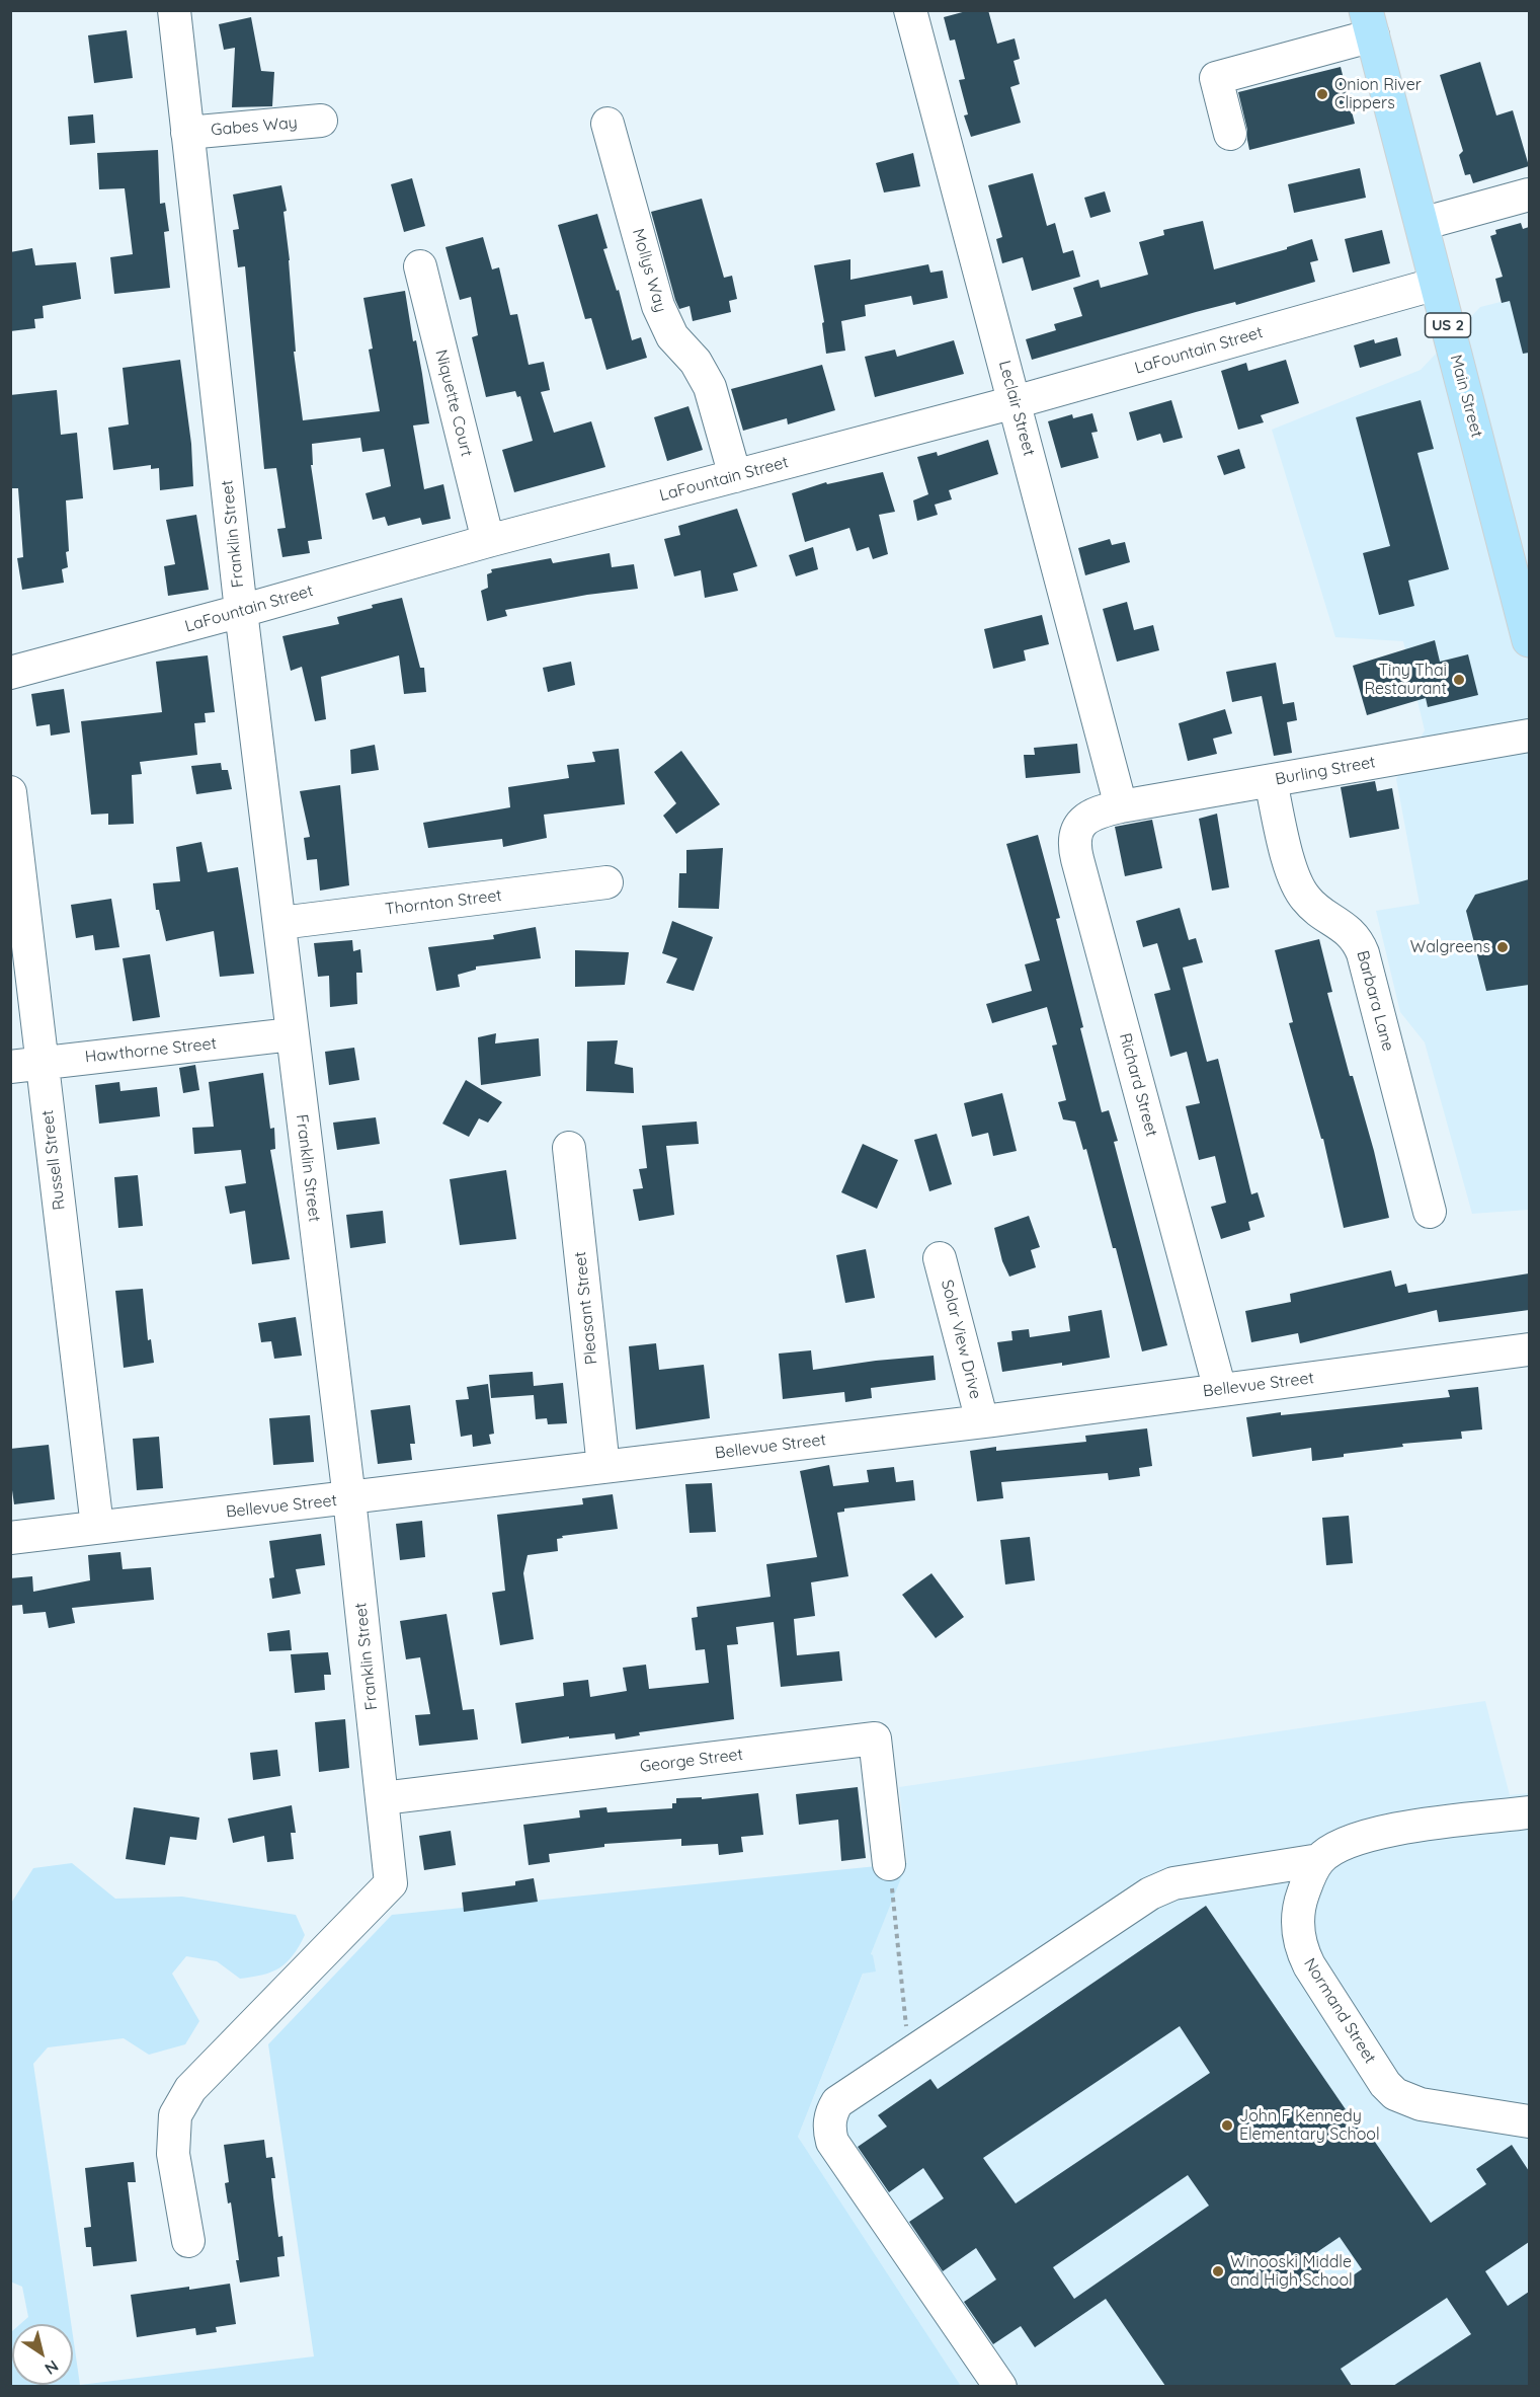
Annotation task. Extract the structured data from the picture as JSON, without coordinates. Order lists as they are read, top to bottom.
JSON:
{
  "streets": {
    "main road": ["US 2", "Main Street"],
    "street": [
      "Gabes Way",
      "Mollys Way",
      "LaFountain Street",
      "Niquette Court",
      "Leclair Street",
      "Franklin Street",
      "Burling Street",
      "Thornton Street",
      "Barbara Lane",
      "Hawthorne Street",
      "Richard Street",
      "Russell Street",
      "Pleasant Street",
      "Solar View Drive",
      "Bellevue Street",
      "George Street",
      "Normand Street"
    ]
  },
  "crossings": [
    ["Gabes Way", "Franklin Street"],
    ["Mollys Way", "LaFountain Street"],
    ["LaFountain Street", "Main Street"],
    ["LaFountain Street", "Niquette Court"],
    ["LaFountain Street", "Leclair Street"],
    ["LaFountain Street", "Franklin Street"],
    ["Leclair Street", "Burling Street"],
    ["Leclair Street", "Richard Street"],
    ["Franklin Street", "Thornton Street"],
    ["Franklin Street", "Hawthorne Street"],
    ["Franklin Street", "Bellevue Street"],
    ["Franklin Street", "George Street"],
    ["Burling Street", "Barbara Lane"],
    ["Burling Street", "Richard Street"],
    ["Hawthorne Street", "Russell Street"],
    ["Richard Street", "Bellevue Street"],
    ["Russell Street", "Bellevue Street"],
    ["Pleasant Street", "Bellevue Street"],
    ["Solar View Drive", "Bellevue Street"]
  ],
  "places": [
    "Onion River Clippers",
    "Tiny Thai Restaurant",
    "Walgreens",
    "John F Kennedy Elementary School",
    "Winooski Middle and High School"
  ],
  "north": "bottom right"
}
